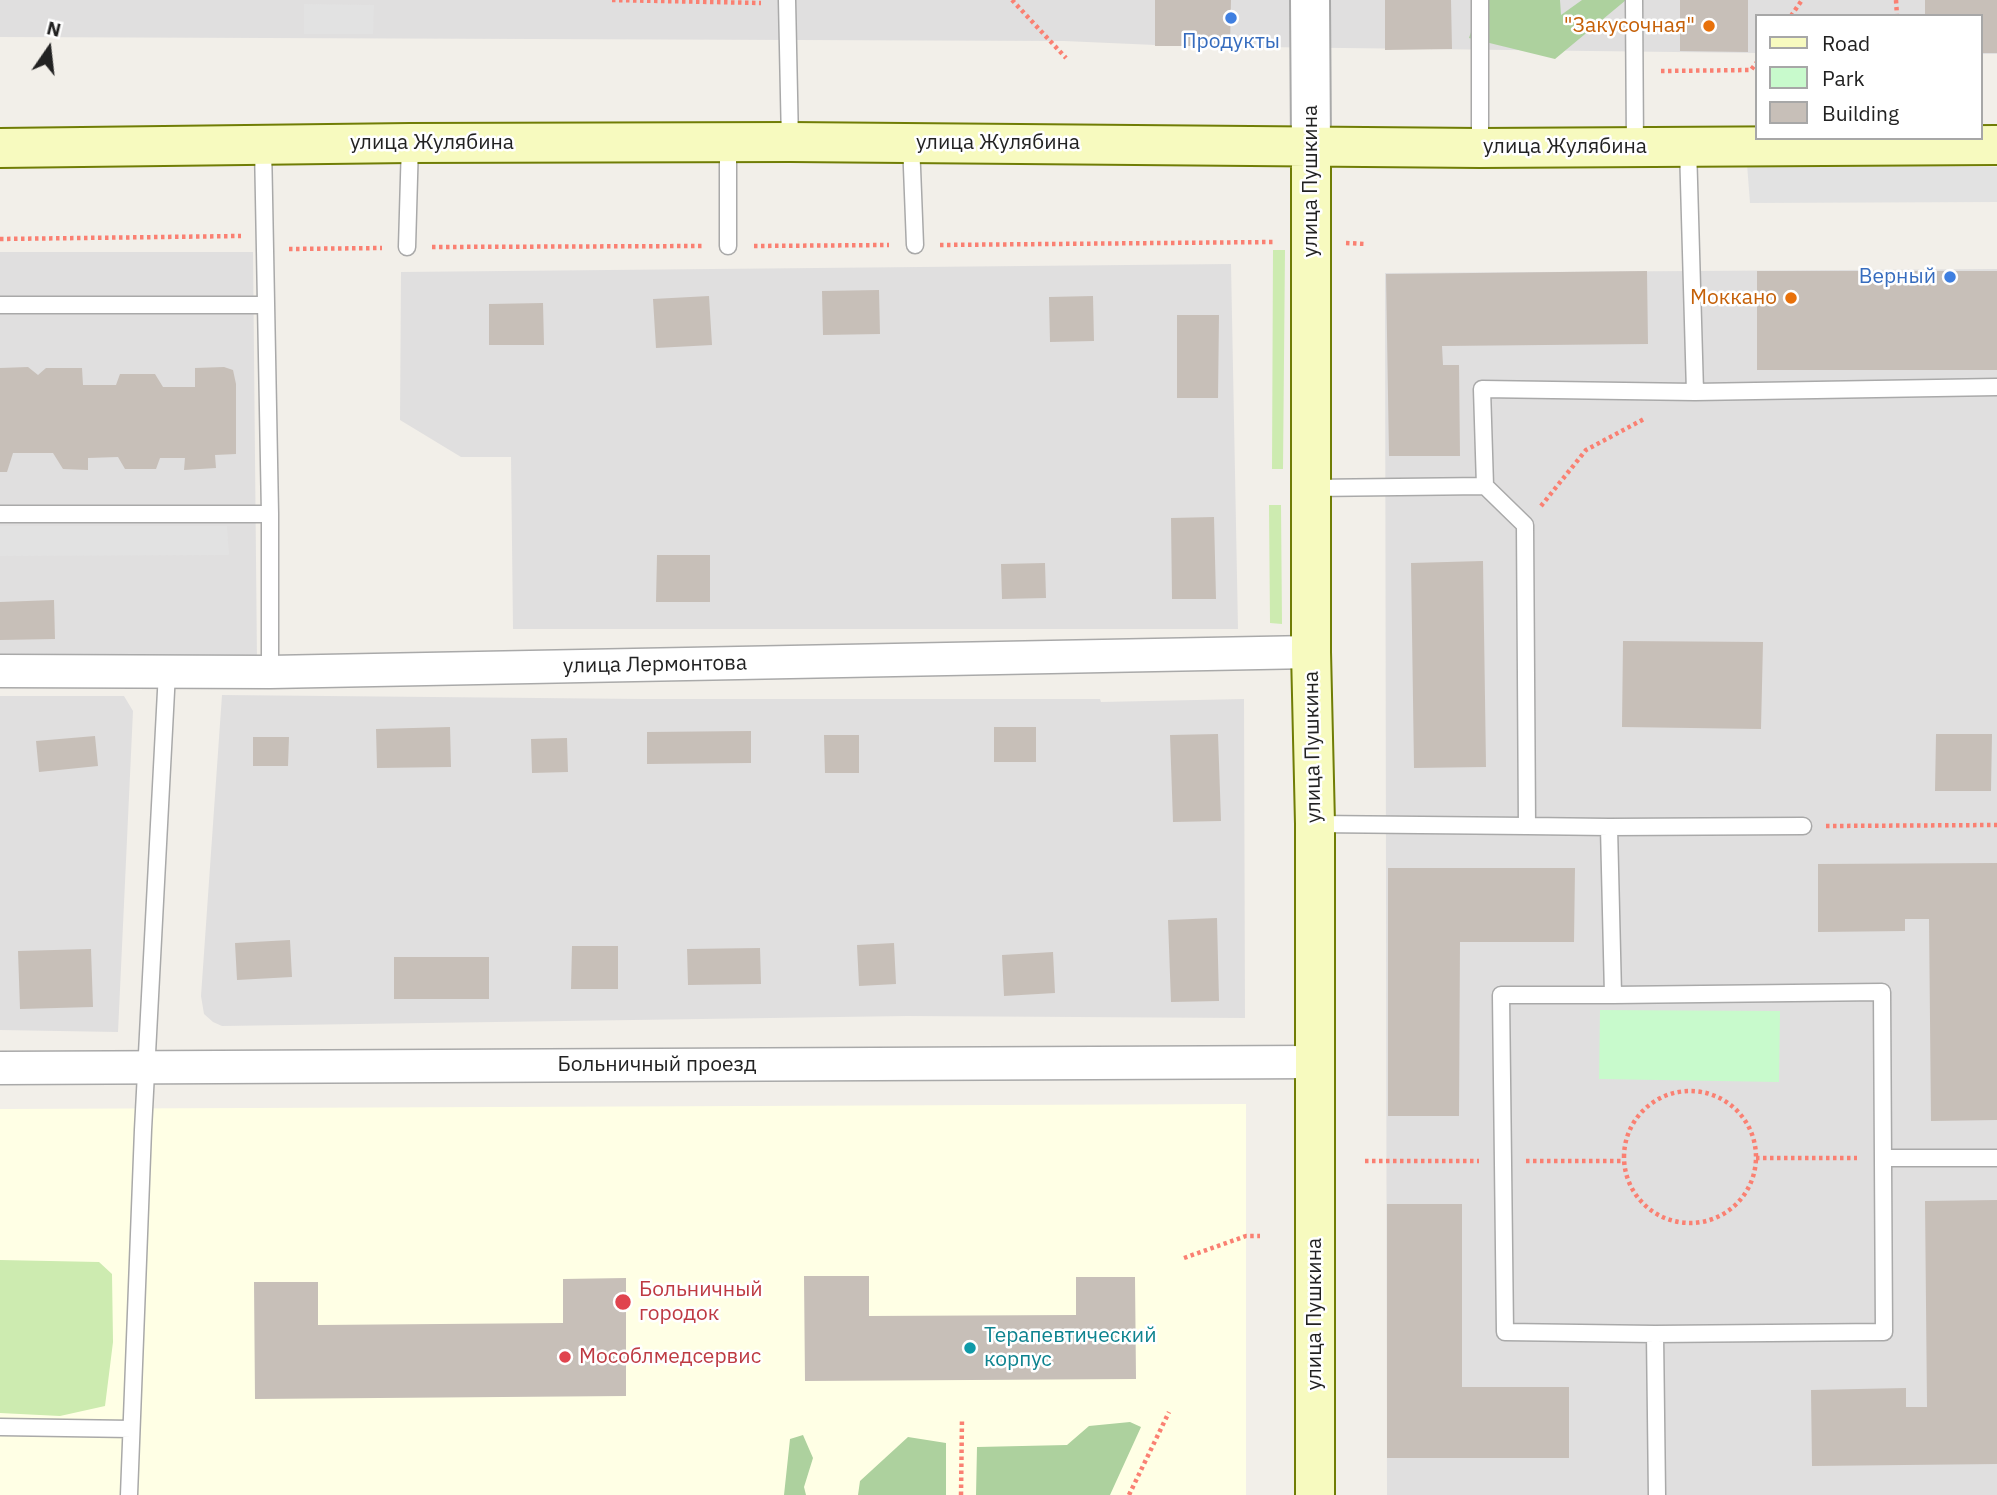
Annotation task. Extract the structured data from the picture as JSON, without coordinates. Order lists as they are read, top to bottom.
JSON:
{
  "streets": {
    "main road": ["улица Жулябина", "улица Пушкина"],
    "street": ["улица Лермонтова", "Больничный проезд"]
  },
  "crossings": [
    ["улица Жулябина", "улица Пушкина"],
    ["улица Пушкина", "улица Лермонтова"],
    ["улица Пушкина", "Больничный проезд"]
  ],
  "places": [
    "Продукты",
    "\"Закусочная\"",
    "Верный",
    "Моккано",
    "Больничный городок",
    "Терапевтический корпус",
    "Мособлмедсервис"
  ],
  "legend": ["Road", "Park", "Building"],
  "north": "top"
}
